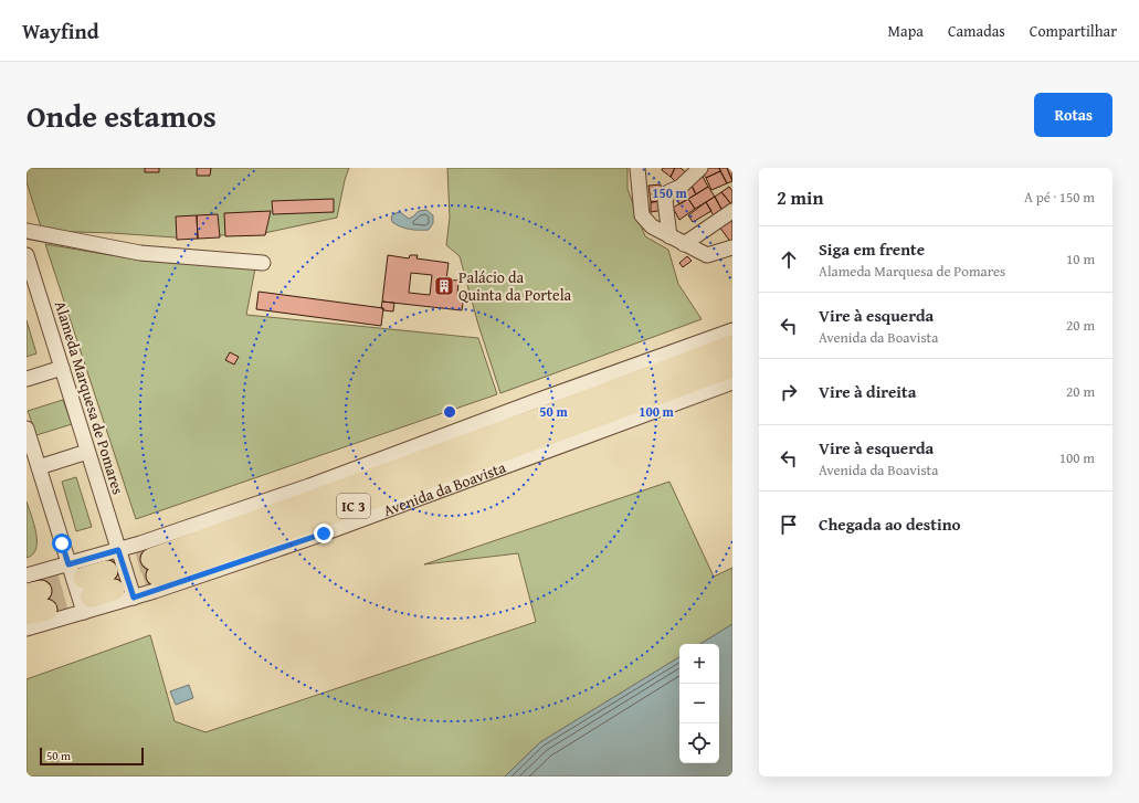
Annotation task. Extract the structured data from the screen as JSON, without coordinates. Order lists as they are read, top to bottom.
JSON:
{
  "streets": {
    "highway": ["Avenida da Boavista", "IC 3"],
    "street": ["Alameda Marquesa de Pomares"]
  },
  "crossings": [
    ["Alameda Marquesa de Pomares", "Avenida da Boavista"]
  ],
  "places": {
    "building": ["Palácio da Quinta da Portela"]
  },
  "scale_bar": "50 m",
  "page": {
    "header": "Wayfind",
    "nav": ["Mapa", "Camadas", "Compartilhar"],
    "title": "Onde estamos",
    "buttons": "Rotas",
    "heading": ["2 min", "A pé · 150 m"],
    "list": [
      ["Siga em frente", "Alameda Marquesa de Pomares", "10 m"],
      ["Vire à esquerda", "Avenida da Boavista", "20 m"],
      ["Vire à direita", "20 m"],
      ["Vire à esquerda", "Avenida da Boavista", "100 m"],
      "Chegada ao destino"
    ],
    "map_buttons": ["+", "−"],
    "scale": "50 m"
  },
  "rings": ["150 m", "50 m", "100 m"]
}
